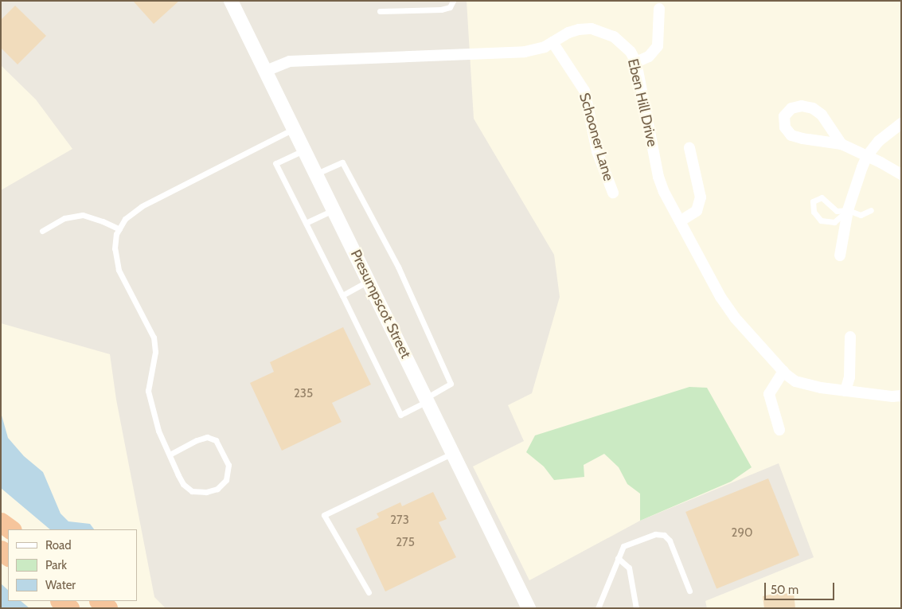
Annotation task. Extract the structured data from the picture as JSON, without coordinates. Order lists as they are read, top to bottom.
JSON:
{
  "streets": {
    "street": ["Eben Hill Drive", "Schooner Lane", "Presumpscot Street"]
  },
  "crossings": [
    ["Eben Hill Drive", "Schooner Lane"],
    ["Eben Hill Drive", "Presumpscot Street"]
  ],
  "house_numbers": [
    "235",
    "273",
    "290",
    "275"
  ],
  "legend": ["Road", "Park", "Water"],
  "scale_bar": "50 m"
}
